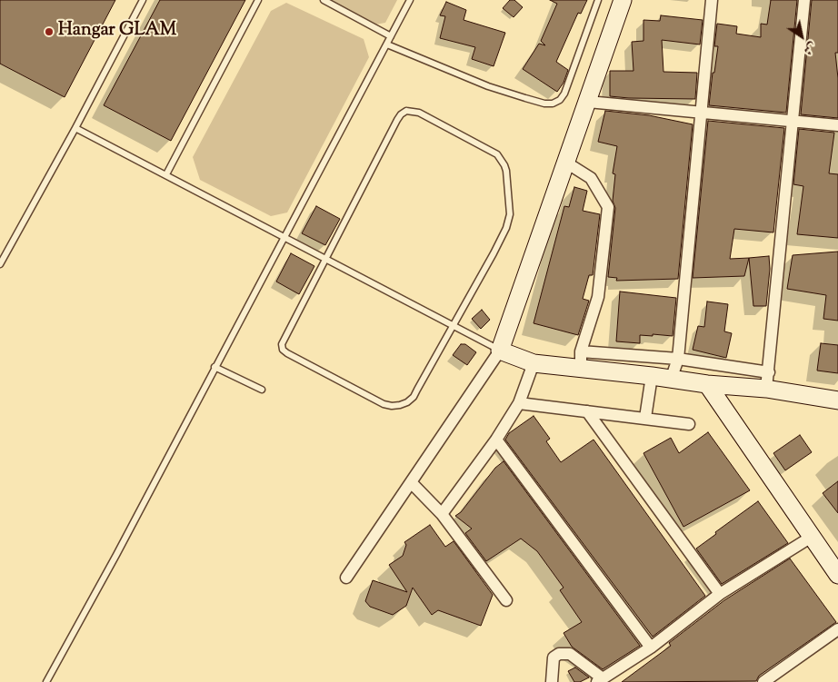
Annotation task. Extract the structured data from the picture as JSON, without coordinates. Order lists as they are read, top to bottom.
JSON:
{
  "places": ["Hangar GLAM"],
  "north": "bottom right"
}
